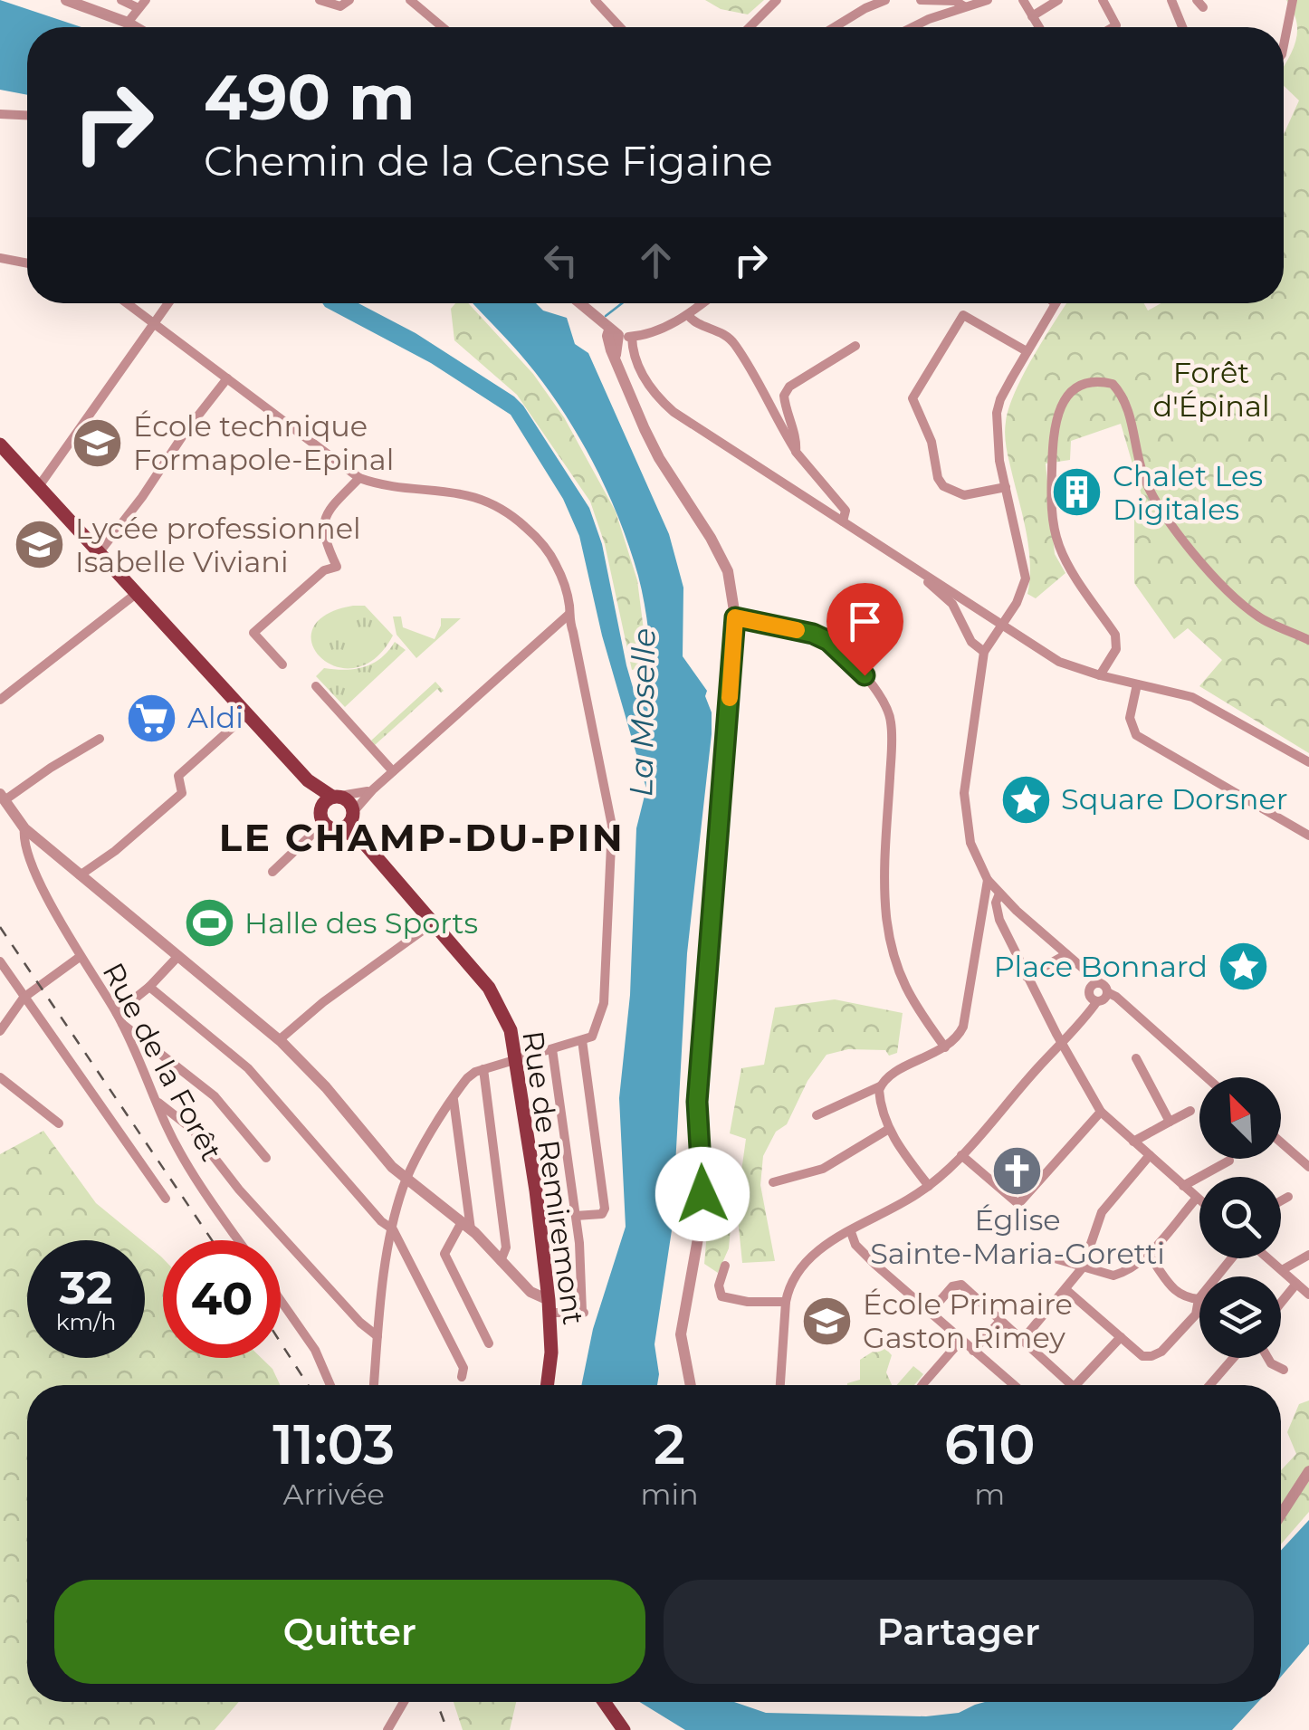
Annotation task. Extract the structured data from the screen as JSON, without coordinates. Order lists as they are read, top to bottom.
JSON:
{
  "streets": {
    "main road": ["Rue de Remiremont"],
    "street": ["Rue de la Forêt"]
  },
  "districts": ["LE CHAMP-DU-PIN"],
  "water": ["La Moselle"],
  "parks": ["Forêt d'Épinal"],
  "places": {
    "school or university": ["École technique Formapole-Epinal", "Lycée professionnel Isabelle Viviani", "École Primaire Gaston Rimey"],
    "building": ["Chalet Les Digitales"],
    "supermarket": ["Aldi"],
    "place": ["Square Dorsner", "Place Bonnard"],
    "sports": ["Halle des Sports"],
    "church": ["Église Sainte-Maria-Goretti"]
  },
  "north": "top left",
  "page": {
    "turn": ["490 m", "Chemin de la Cense Figaine"],
    "speed": "32 km/h",
    "limit": "40",
    "eta": [
      "11:03",
      "Arrivée",
      "2",
      "min",
      "610",
      "m"
    ],
    "buttons": ["Quitter", "Partager"]
  }
}
